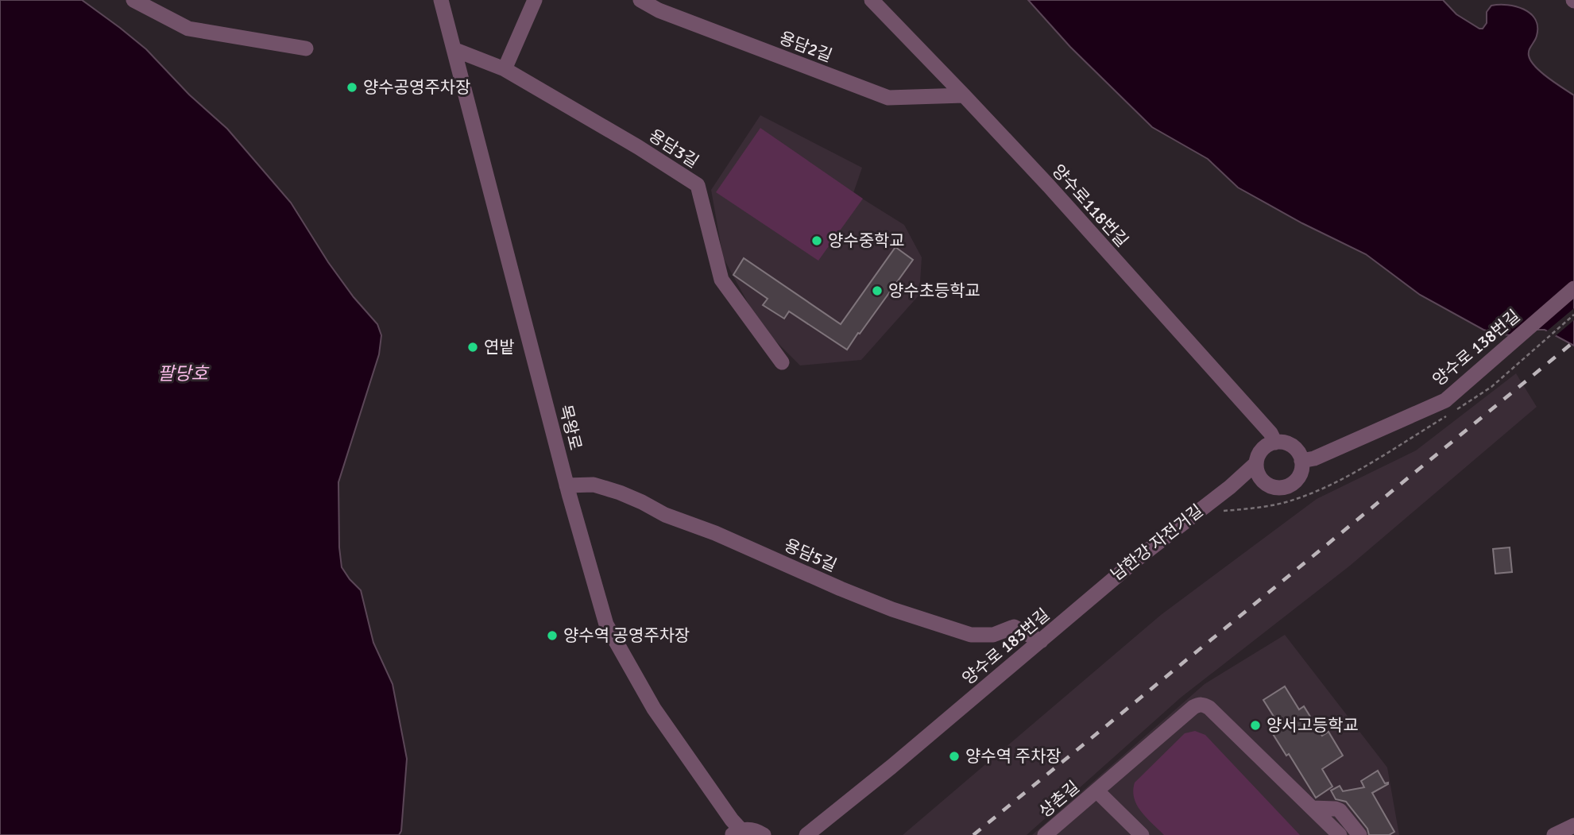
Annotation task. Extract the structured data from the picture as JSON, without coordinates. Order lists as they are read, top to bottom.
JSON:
{
  "streets": {
    "street": [
      "용담2길",
      "용담3길",
      "양수로118번길",
      "양수로 138번길",
      "목왕로",
      "용담5길",
      "양수로 183번길",
      "상촌길"
    ],
    "path": ["남한강 자전거길"]
  },
  "crossings": [
    ["용담2길", "양수로118번길"],
    ["용담3길", "목왕로"],
    ["양수로118번길", "양수로 138번길"],
    ["양수로118번길", "양수로 183번길"],
    ["양수로 138번길", "양수로 183번길"],
    ["목왕로", "용담5길"],
    ["용담5길", "양수로 183번길"]
  ],
  "water": ["팔당호"],
  "places": [
    "양수공영주차장",
    "양수중학교",
    "양수초등학교",
    "연밭",
    "양수역 공영주차장",
    "양서고등학교",
    "양수역 주차장"
  ]
}
